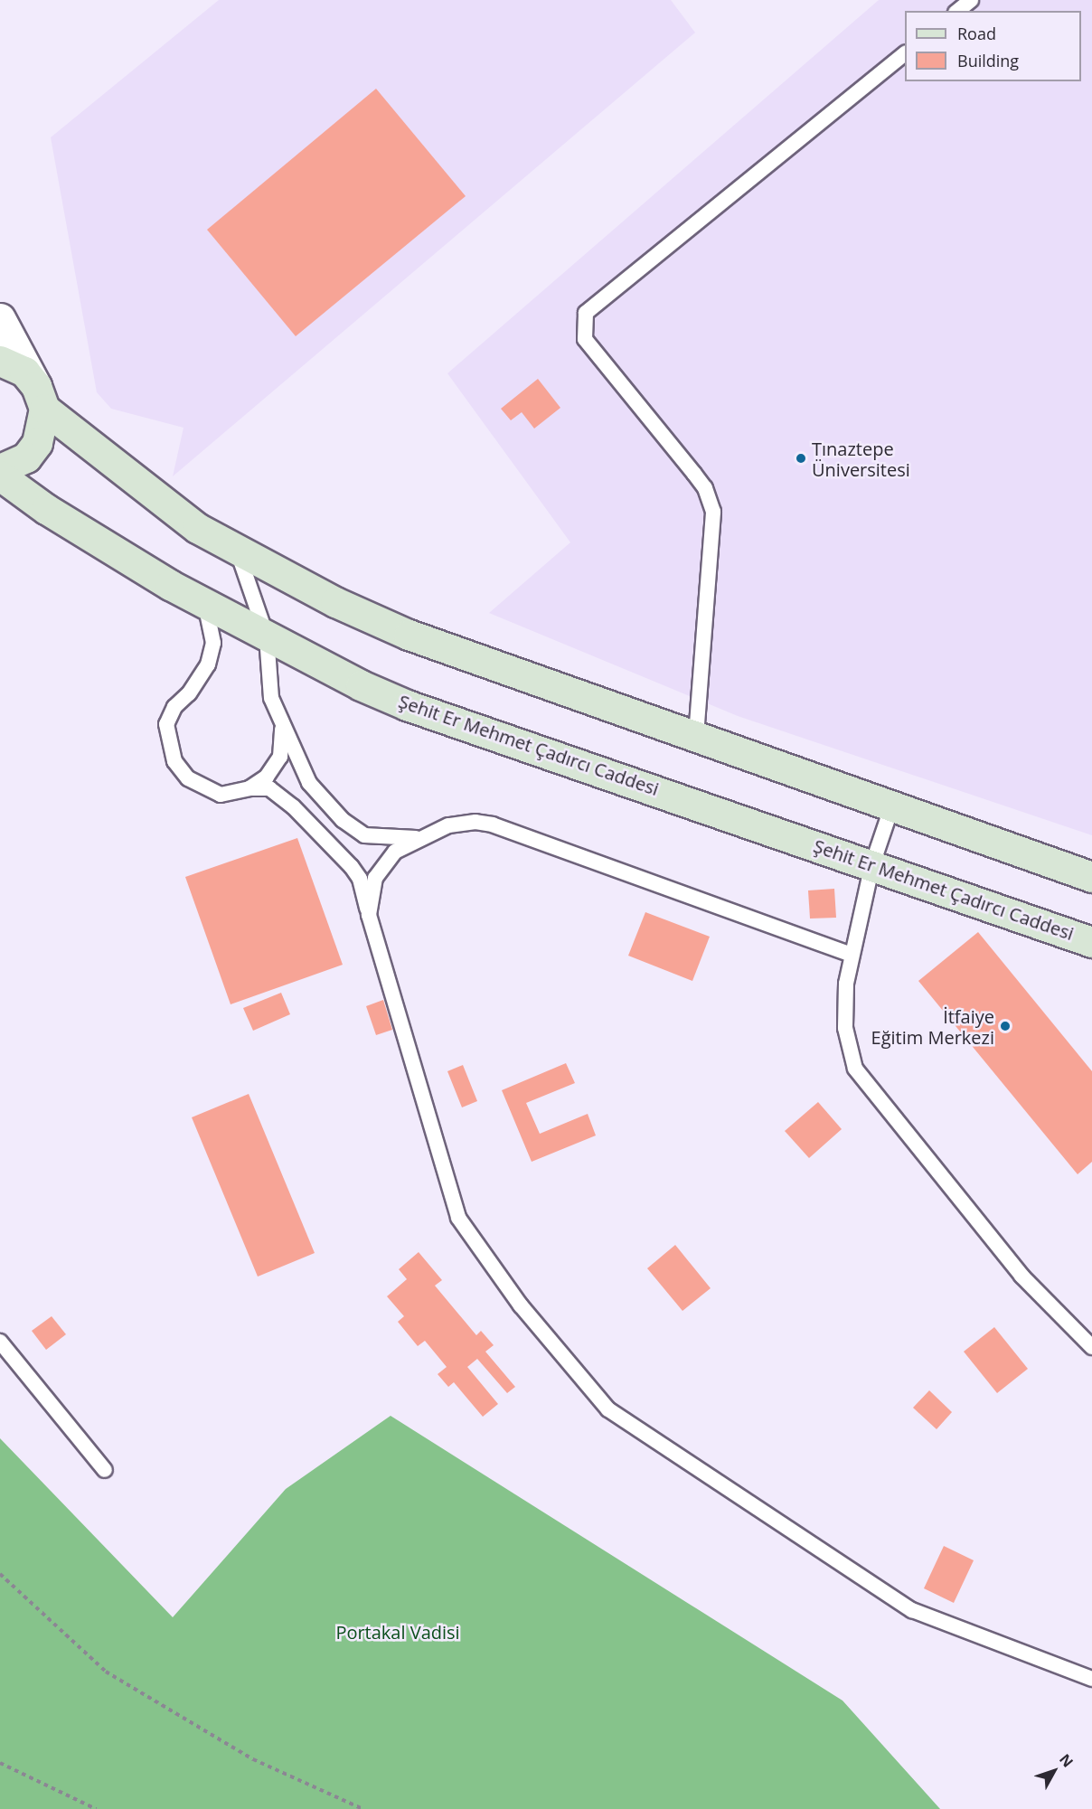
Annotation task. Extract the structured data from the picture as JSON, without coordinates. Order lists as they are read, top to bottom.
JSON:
{
  "streets": {
    "main road": ["Şehit Er Mehmet Çadırcı Caddesi"]
  },
  "parks": ["Portakal Vadisi"],
  "places": ["Tınaztepe Üniversitesi", "İtfaiye Eğitim Merkezi"],
  "legend": ["Road", "Building"],
  "north": "top right"
}
